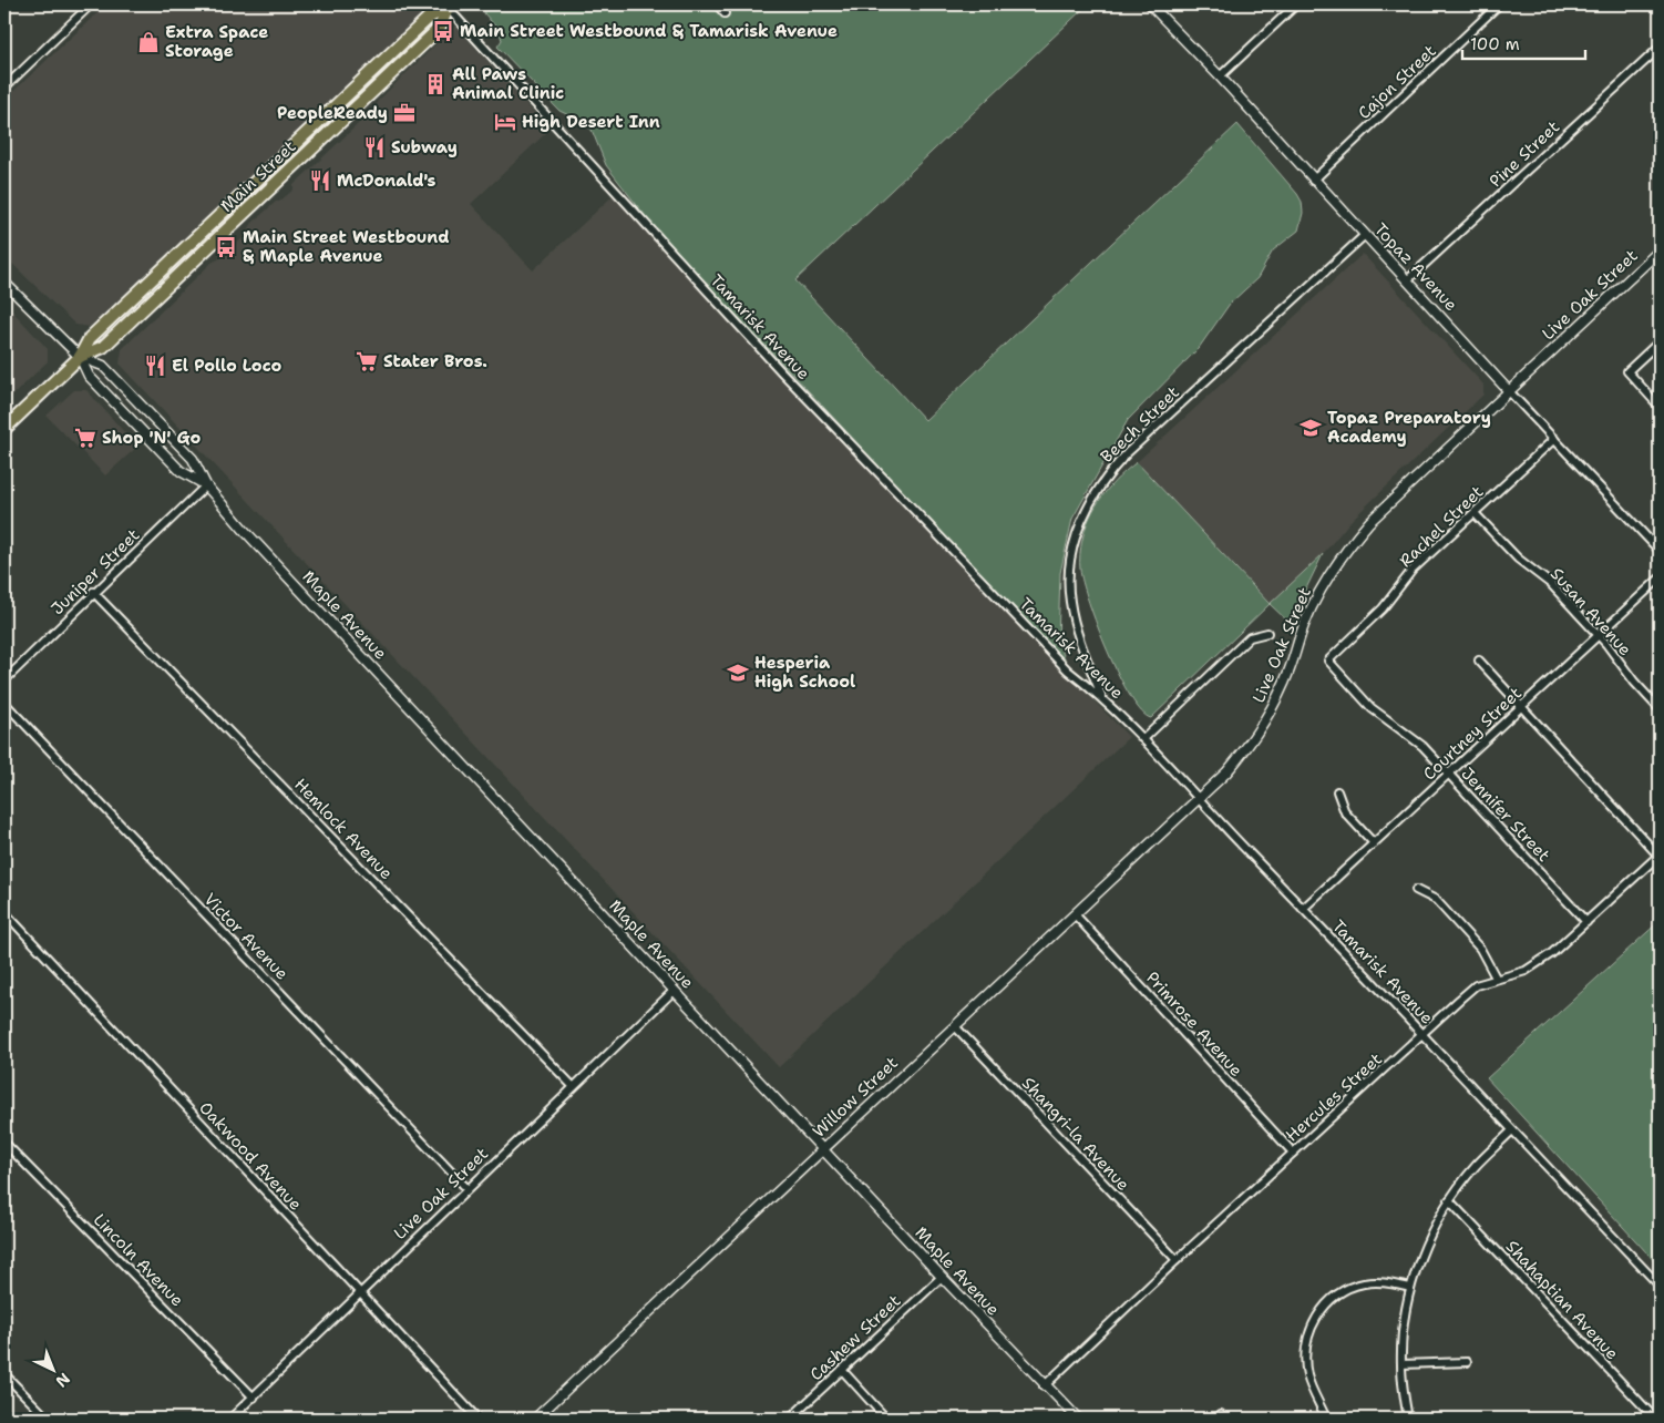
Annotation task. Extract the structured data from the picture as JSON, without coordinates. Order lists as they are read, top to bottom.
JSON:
{
  "streets": {
    "main road": ["Main Street"],
    "street": [
      "Cajon Street",
      "Pine Street",
      "Topaz Avenue",
      "Live Oak Street",
      "Tamarisk Avenue",
      "Beech Street",
      "Rachel Street",
      "Juniper Street",
      "Susan Avenue",
      "Maple Avenue",
      "Courtney Street",
      "Jennifer Street",
      "Hemlock Avenue",
      "Victor Avenue",
      "Primrose Avenue",
      "Willow Street",
      "Hercules Street",
      "Shangri-la Avenue",
      "Oakwood Avenue",
      "Lincoln Avenue",
      "Shahaptian Avenue",
      "Cashew Street"
    ]
  },
  "crossings": [
    ["Cajon Street", "Topaz Avenue"],
    ["Pine Street", "Topaz Avenue"],
    ["Main Street", "Tamarisk Avenue"],
    ["Main Street", "Maple Avenue"],
    ["Topaz Avenue", "Live Oak Street"],
    ["Topaz Avenue", "Beech Street"],
    ["Topaz Avenue", "Rachel Street"],
    ["Live Oak Street", "Tamarisk Avenue"],
    ["Live Oak Street", "Maple Avenue"],
    ["Live Oak Street", "Hemlock Avenue"],
    ["Live Oak Street", "Victor Avenue"],
    ["Live Oak Street", "Willow Street"],
    ["Live Oak Street", "Oakwood Avenue"],
    ["Live Oak Street", "Lincoln Avenue"],
    ["Tamarisk Avenue", "Beech Street"],
    ["Tamarisk Avenue", "Courtney Street"],
    ["Tamarisk Avenue", "Willow Street"],
    ["Tamarisk Avenue", "Hercules Street"],
    ["Rachel Street", "Susan Avenue"],
    ["Rachel Street", "Jennifer Street"],
    ["Juniper Street", "Maple Avenue"],
    ["Juniper Street", "Hemlock Avenue"],
    ["Susan Avenue", "Courtney Street"],
    ["Maple Avenue", "Willow Street"],
    ["Maple Avenue", "Hercules Street"],
    ["Maple Avenue", "Cashew Street"],
    ["Courtney Street", "Jennifer Street"],
    ["Jennifer Street", "Hercules Street"],
    ["Primrose Avenue", "Willow Street"],
    ["Primrose Avenue", "Hercules Street"],
    ["Willow Street", "Shangri-la Avenue"],
    ["Hercules Street", "Shangri-la Avenue"]
  ],
  "places": {
    "bus stop": ["Main Street Westbound & Tamarisk Avenue", "Main Street Westbound & Maple Avenue"],
    "shop": ["Extra Space Storage"],
    "building": ["All Paws Animal Clinic"],
    "office": ["PeopleReady"],
    "hotel": ["High Desert Inn"],
    "restaurant": ["Subway", "McDonald's", "El Pollo Loco"],
    "supermarket": ["Stater Bros.", "Shop 'N' Go"],
    "school or university": ["Topaz Preparatory Academy", "Hesperia High School"]
  },
  "scale_bar": "100 m",
  "north": "bottom right"
}
